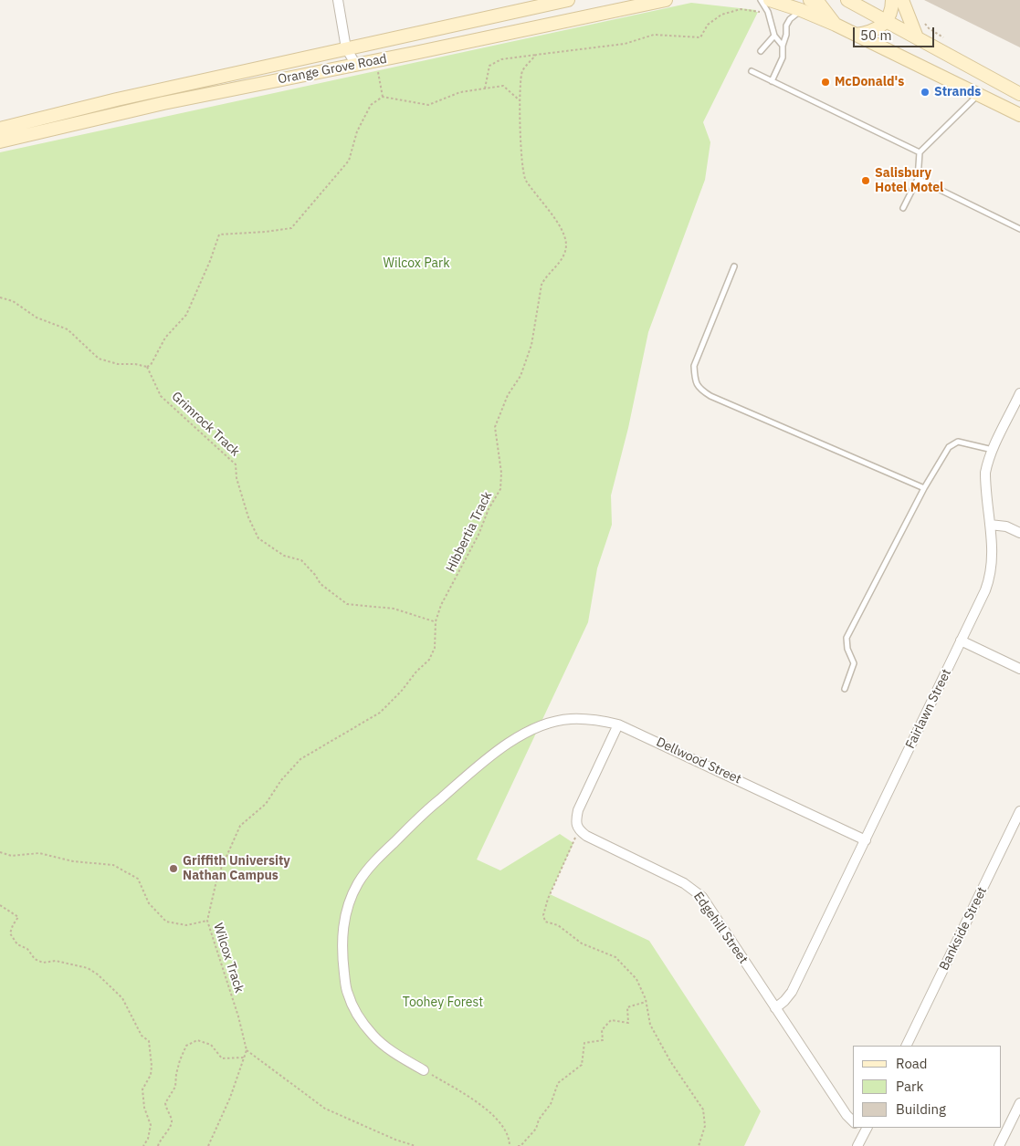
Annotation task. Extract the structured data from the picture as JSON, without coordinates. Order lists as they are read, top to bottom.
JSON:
{
  "streets": {
    "main road": ["Orange Grove Road"],
    "street": [
      "Fairlawn Street",
      "Dellwood Street",
      "Edgehill Street",
      "Bankside Street"
    ],
    "path": ["Grimrock Track", "Hibbertia Track", "Wilcox Track"]
  },
  "crossings": [
    ["Grimrock Track", "Hibbertia Track"],
    ["Hibbertia Track", "Wilcox Track"],
    ["Fairlawn Street", "Dellwood Street"],
    ["Fairlawn Street", "Edgehill Street"]
  ],
  "parks": ["Wilcox Park", "Toohey Forest"],
  "places": [
    "McDonald's",
    "Strands",
    "Salisbury Hotel Motel",
    "Griffith University Nathan Campus"
  ],
  "legend": ["Road", "Park", "Building"],
  "scale_bar": "50 m"
}
